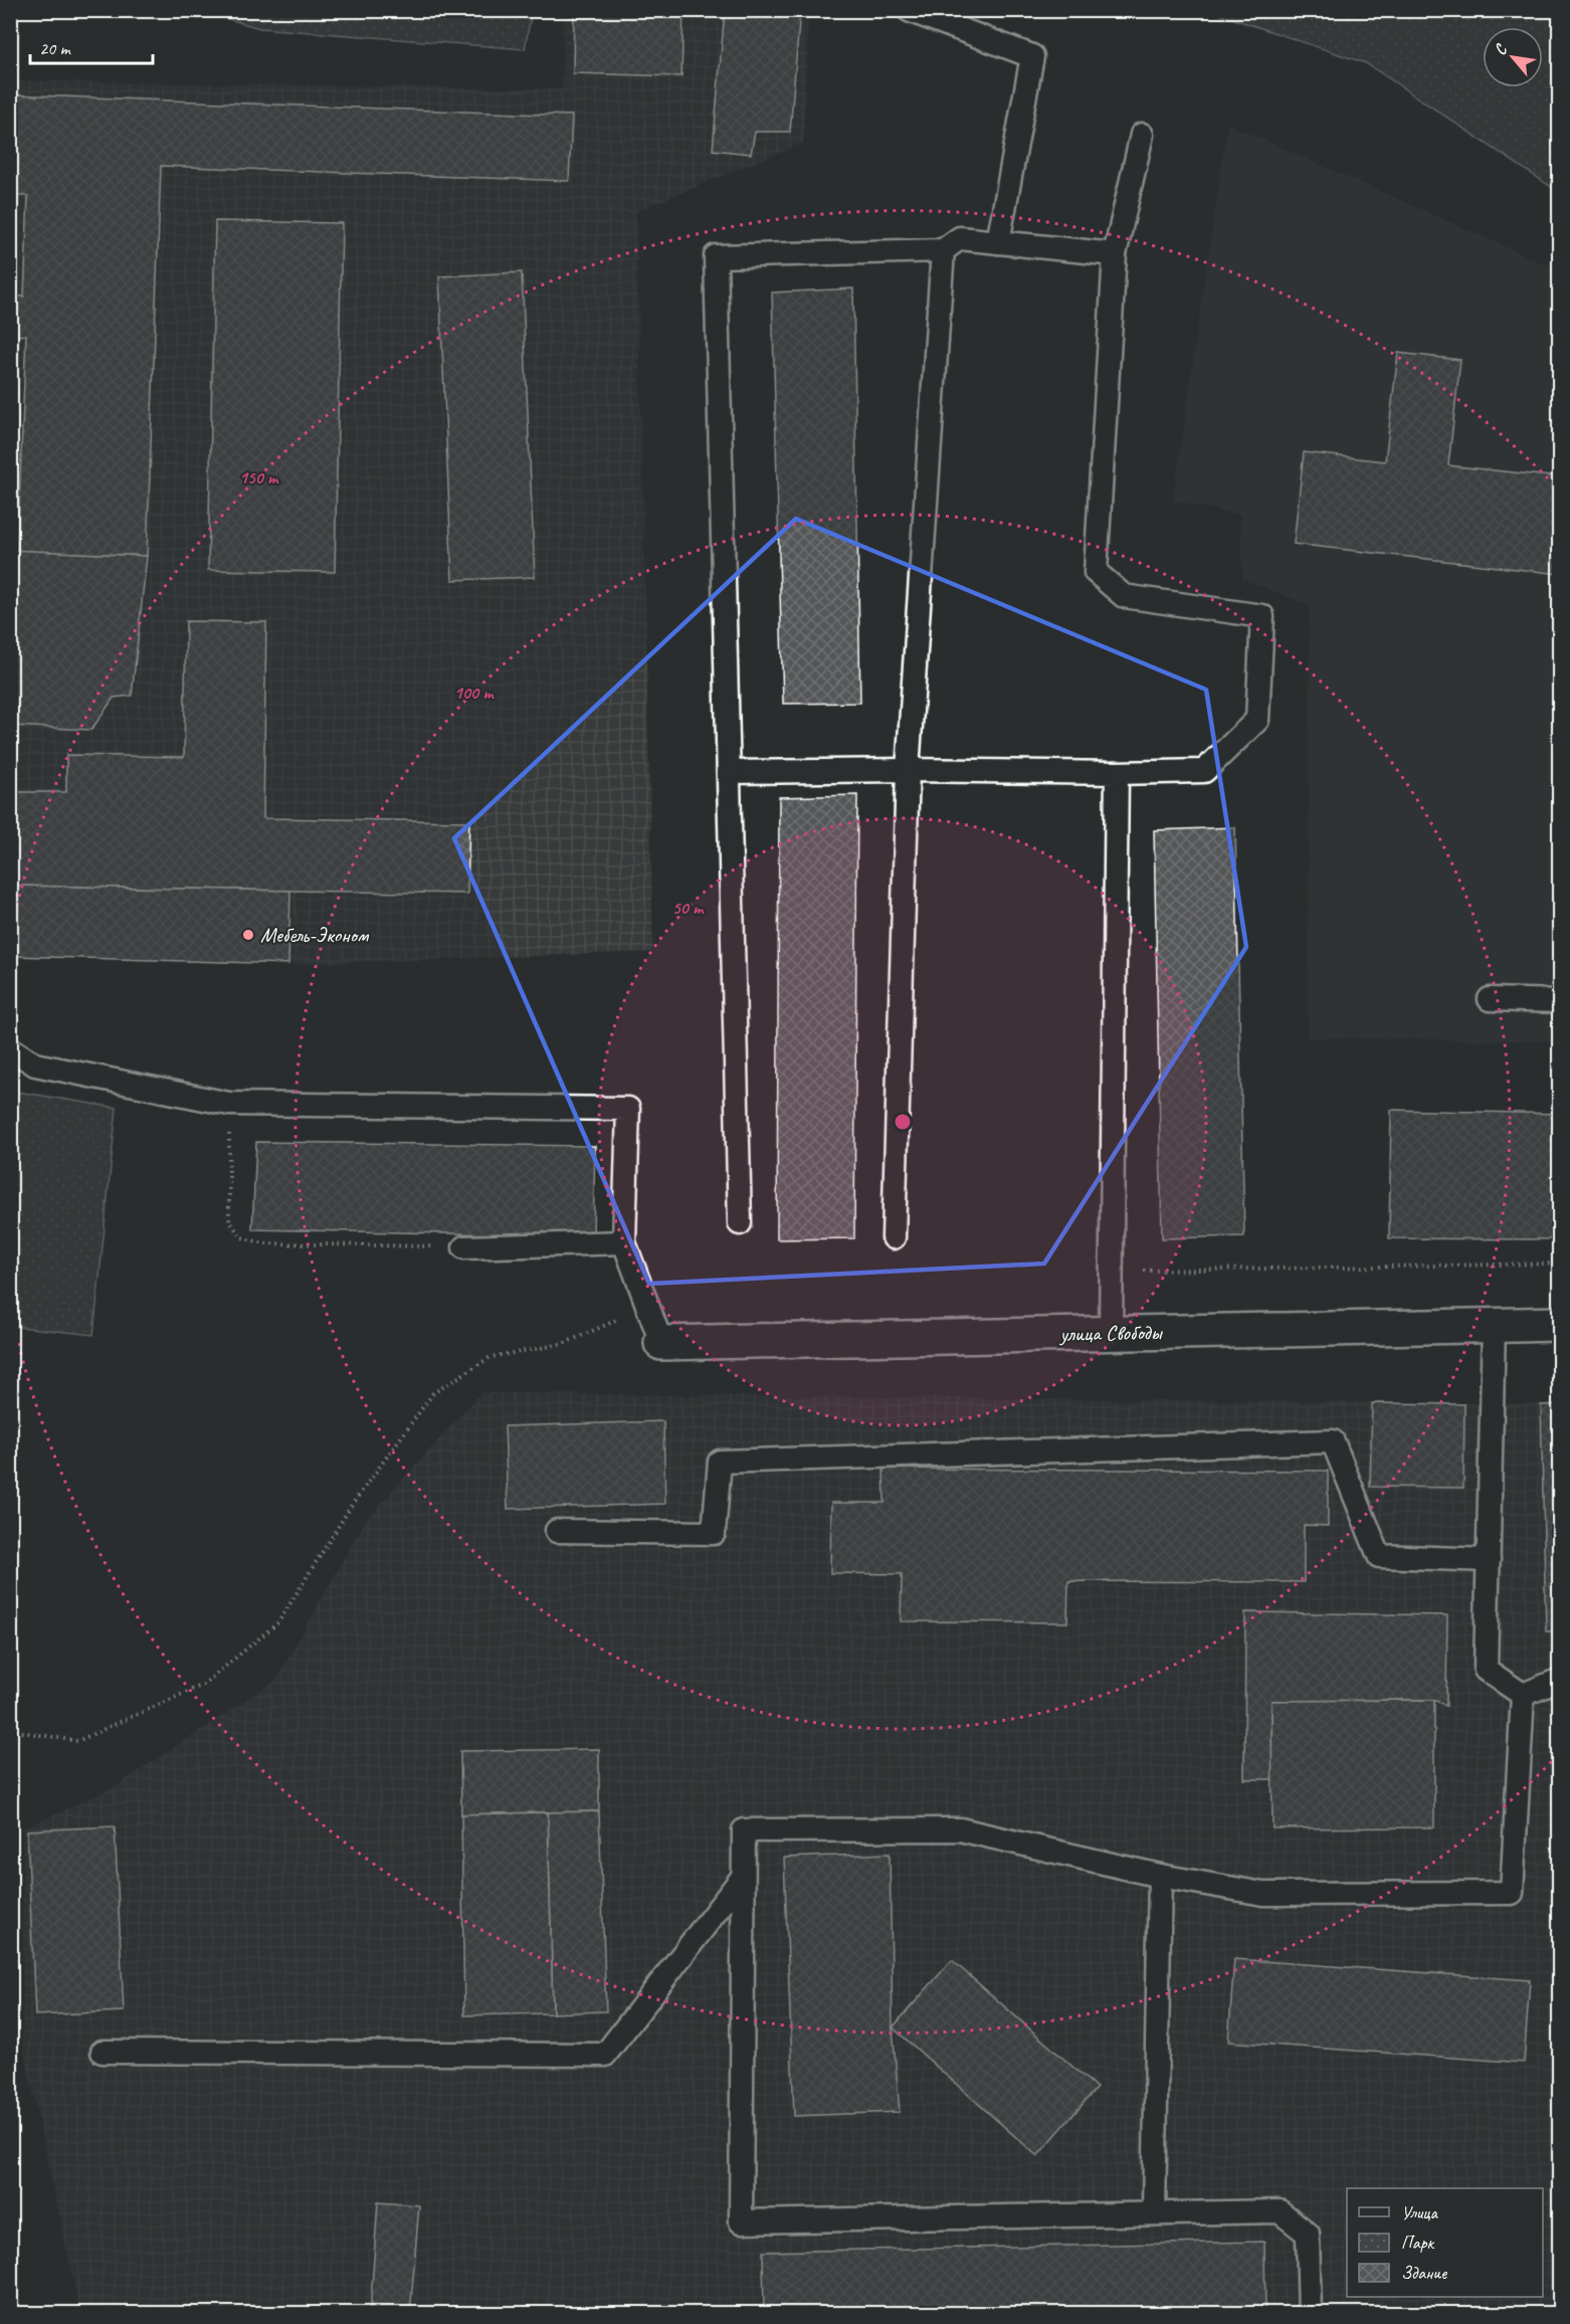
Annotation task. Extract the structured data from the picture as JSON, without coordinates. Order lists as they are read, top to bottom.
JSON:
{
  "streets": {
    "street": ["улица Свободы"]
  },
  "places": ["Мебель-Эконом"],
  "legend": ["Улица", "Парк", "Здание"],
  "scale_bar": "20 m",
  "north": "top left",
  "rings": ["150 m", "100 m", "50 m"]
}
